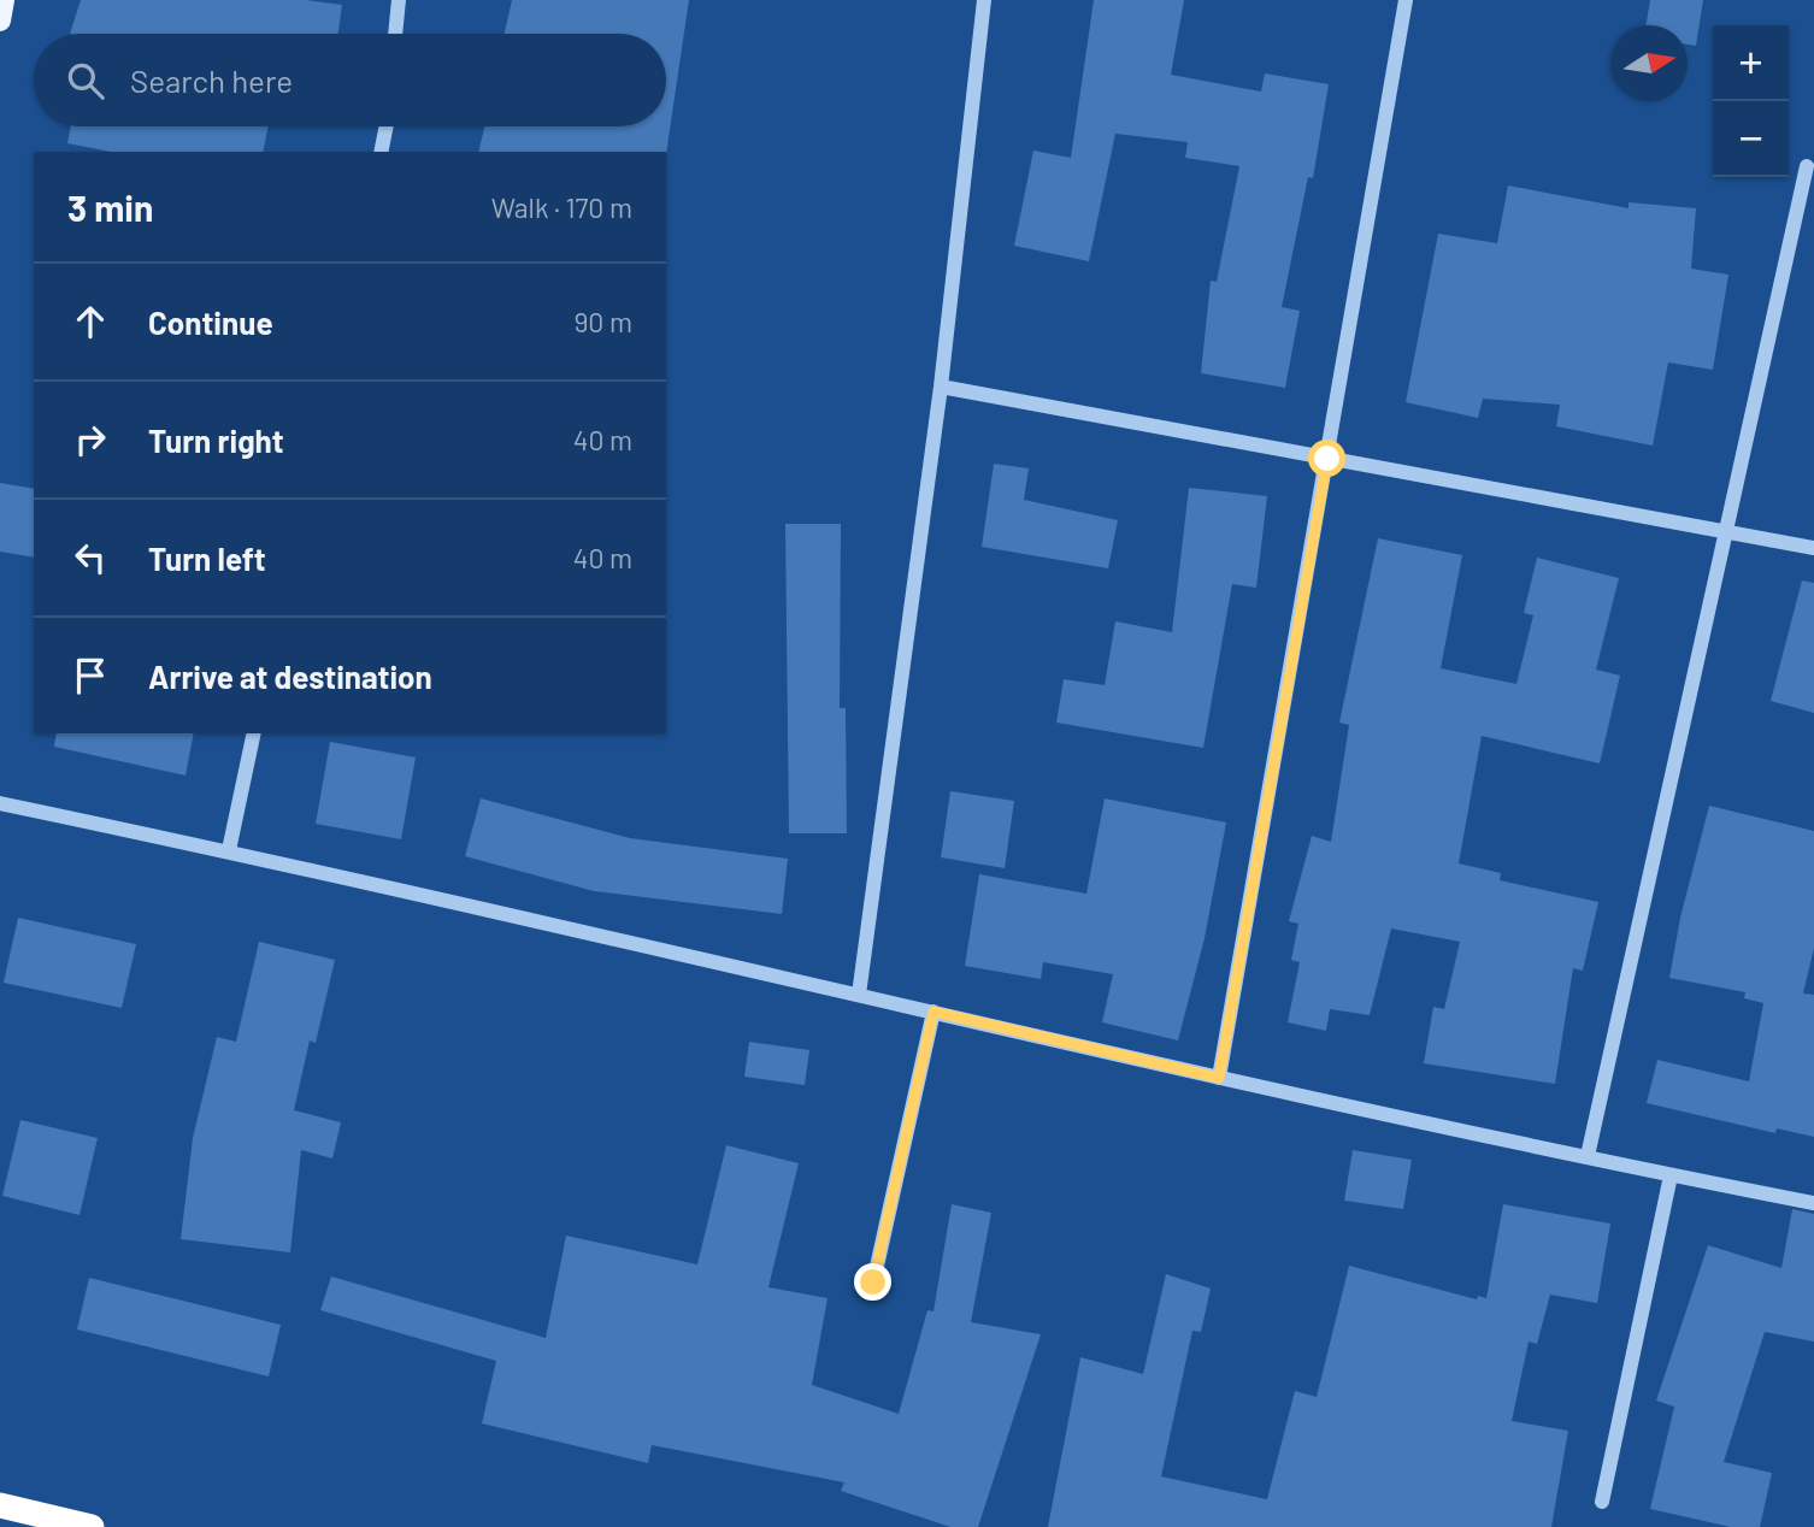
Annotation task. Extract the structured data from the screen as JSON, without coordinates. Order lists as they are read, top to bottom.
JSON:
{
  "north": "right",
  "page": {
    "map_buttons": ["+", "−"],
    "search": "Search here",
    "heading": ["3 min", "Walk · 170 m"],
    "list": [
      ["Continue", "90 m"],
      ["Turn right", "40 m"],
      ["Turn left", "40 m"],
      "Arrive at destination"
    ]
  }
}
